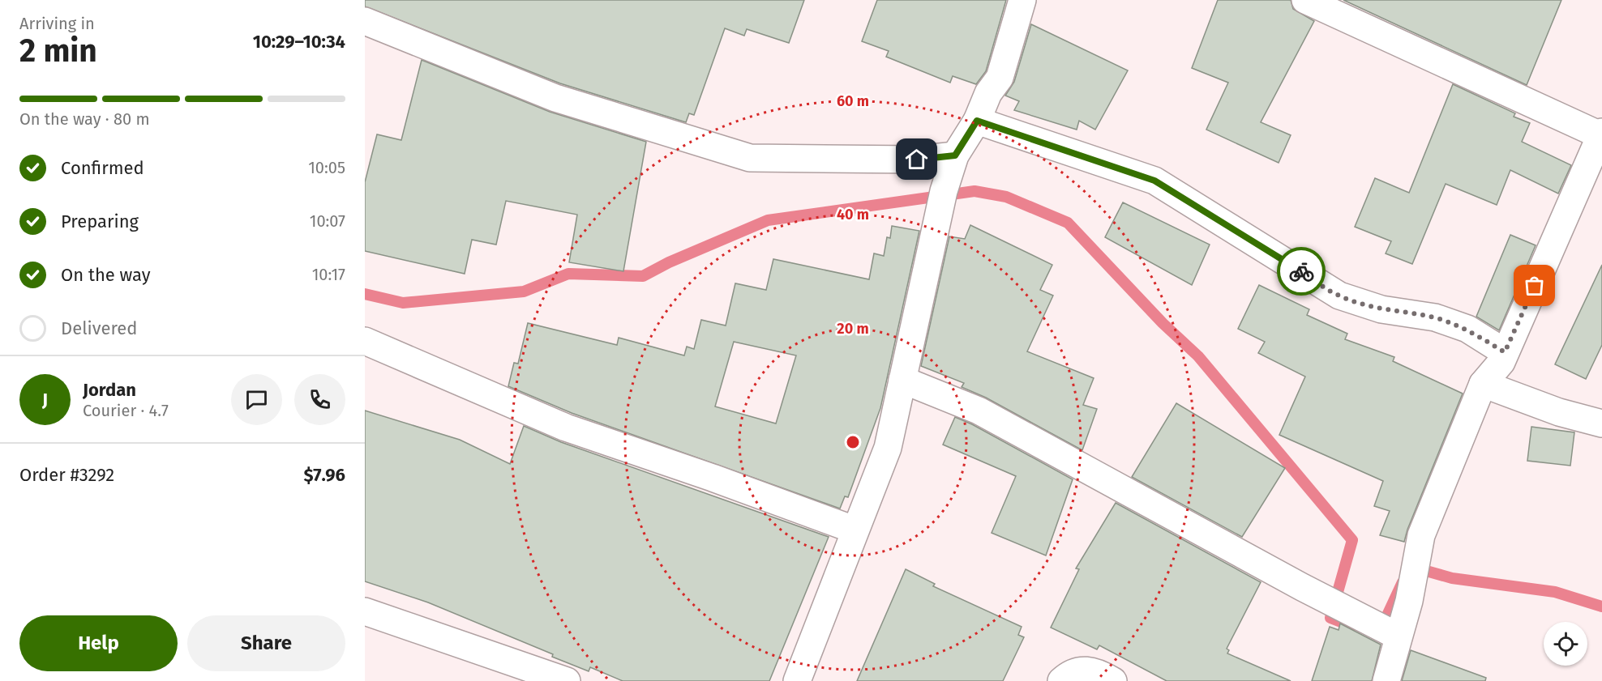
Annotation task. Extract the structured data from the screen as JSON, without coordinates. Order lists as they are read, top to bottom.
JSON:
{
  "page": {
    "heading": ["2 min", "Arriving in", "10:29–10:34"],
    "panel": [
      "Jordan",
      "Courier · 4.7",
      "Order #3292",
      "$7.96"
    ],
    "bar": "On the way · 80 m",
    "list": [
      ["Confirmed", "10:05"],
      ["Preparing", "10:07"],
      ["On the way", "10:17"],
      "Delivered"
    ],
    "round": "J",
    "buttons": ["Help", "Share"]
  },
  "rings": ["60 m", "40 m", "20 m"]
}
